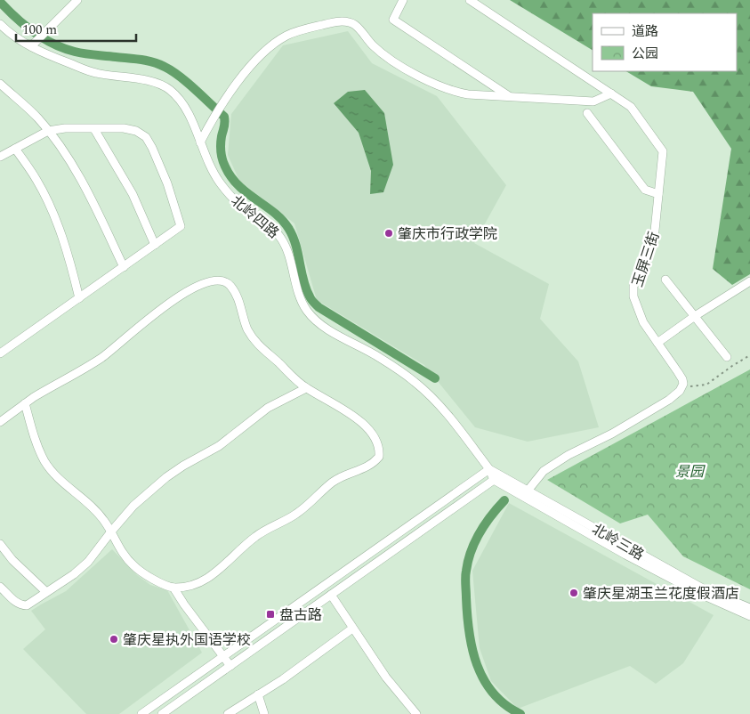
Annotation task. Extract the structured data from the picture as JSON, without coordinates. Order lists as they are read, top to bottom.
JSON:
{
  "streets": {
    "street": ["北岭四路", "玉屏三街", "北岭三路"]
  },
  "crossings": [
    ["北岭四路", "北岭三路"],
    ["玉屏三街", "北岭三路"]
  ],
  "parks": ["景园"],
  "places": {
    "other": ["肇庆市行政学院", "肇庆星湖玉兰花度假酒店", "肇庆星执外国语学校"],
    "transit": ["盘古路"]
  },
  "legend": ["道路", "公园"],
  "scale_bar": "100 m"
}
